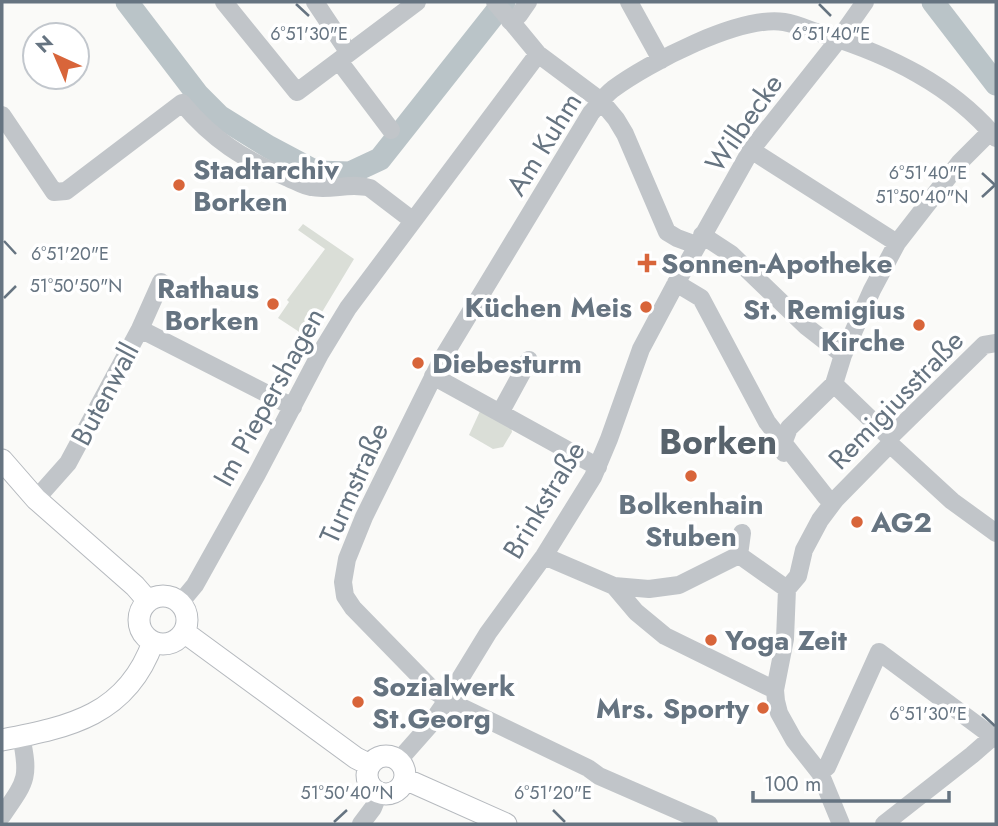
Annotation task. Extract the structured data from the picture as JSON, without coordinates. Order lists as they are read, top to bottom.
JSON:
{
  "streets": {
    "street": [
      "Wilbecke",
      "Am Kuhm",
      "Butenwall",
      "Im Piepershagen",
      "Remigiusstraße",
      "Turmstraße",
      "Brinkstraße"
    ]
  },
  "crossings": [
    ["Wilbecke", "Am Kuhm"],
    ["Wilbecke", "Brinkstraße"],
    ["Am Kuhm", "Turmstraße"],
    ["Turmstraße", "Brinkstraße"]
  ],
  "districts": ["Borken"],
  "places": {
    "other": [
      "Stadtarchiv Borken",
      "Rathaus Borken",
      "Küchen Meis",
      "St. Remigius Kirche",
      "Diebesturm",
      "Bolkenhain Stuben",
      "AG2",
      "Yoga Zeit",
      "Sozialwerk St.Georg",
      "Mrs. Sporty"
    ],
    "health": ["Sonnen-Apotheke"]
  },
  "scale_bar": "100 m",
  "north": "top left",
  "coordinates": [
    "6°51'30\"E",
    "6°51'40\"E",
    "51°50'40\"N",
    "6°51'20\"E",
    "51°50'50\"N"
  ]
}
